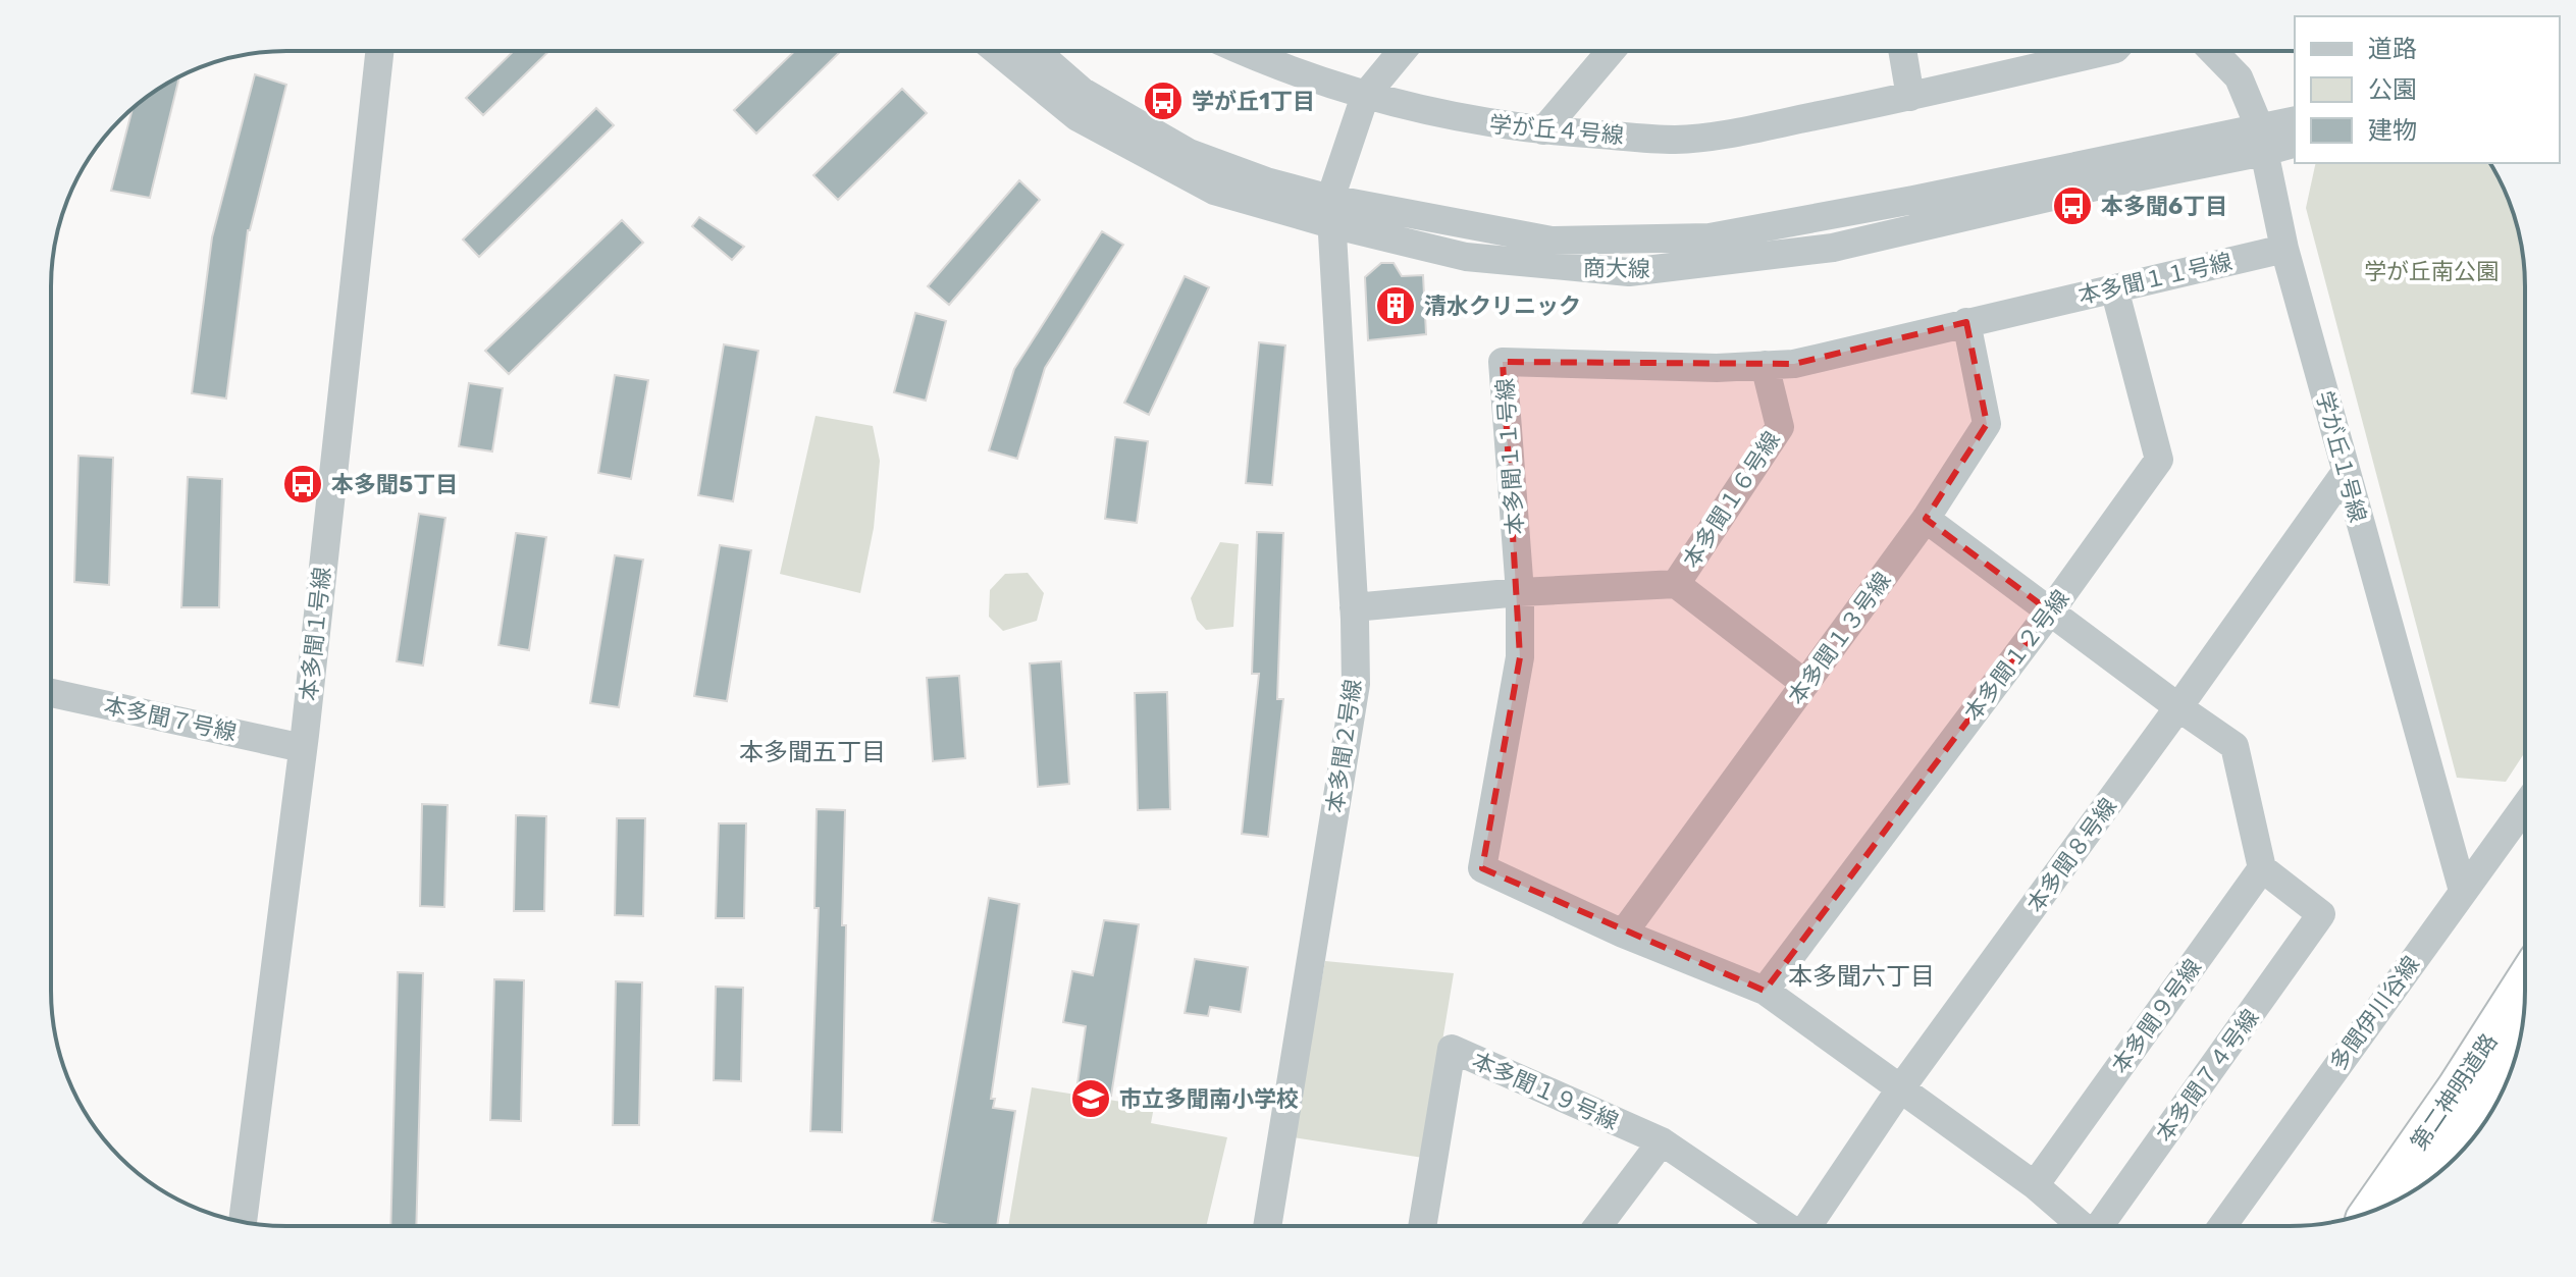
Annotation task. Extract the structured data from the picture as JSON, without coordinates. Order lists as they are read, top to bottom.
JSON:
{
  "streets": {
    "highway": ["第二神明道路"],
    "street": [
      "学が丘４号線",
      "商大線",
      "本多聞１１号線",
      "学が丘１号線",
      "本多聞１６号線",
      "本多聞１号線",
      "本多聞１３号線",
      "本多聞１２号線",
      "本多聞７号線",
      "本多聞２号線",
      "本多聞８号線",
      "多聞伊川谷線",
      "本多聞９号線",
      "本多聞７４号線",
      "本多聞１９号線"
    ]
  },
  "crossings": [
    ["商大線", "学が丘１号線"],
    ["商大線", "本多聞２号線"],
    ["本多聞１１号線", "学が丘１号線"],
    ["本多聞１１号線", "本多聞１６号線"],
    ["本多聞１１号線", "本多聞１３号線"],
    ["本多聞１１号線", "本多聞１２号線"],
    ["本多聞１１号線", "本多聞８号線"],
    ["学が丘１号線", "本多聞８号線"],
    ["学が丘１号線", "多聞伊川谷線"],
    ["本多聞１号線", "本多聞７号線"],
    ["本多聞９号線", "本多聞７４号線"]
  ],
  "districts": ["本多聞五丁目", "本多聞六丁目"],
  "parks": ["学が丘南公園"],
  "places": {
    "bus stop": ["学が丘1丁目", "本多聞6丁目", "本多聞5丁目"],
    "building": ["清水クリニック"],
    "school or university": ["市立多聞南小学校"]
  },
  "legend": ["道路", "公園", "建物"]
}
